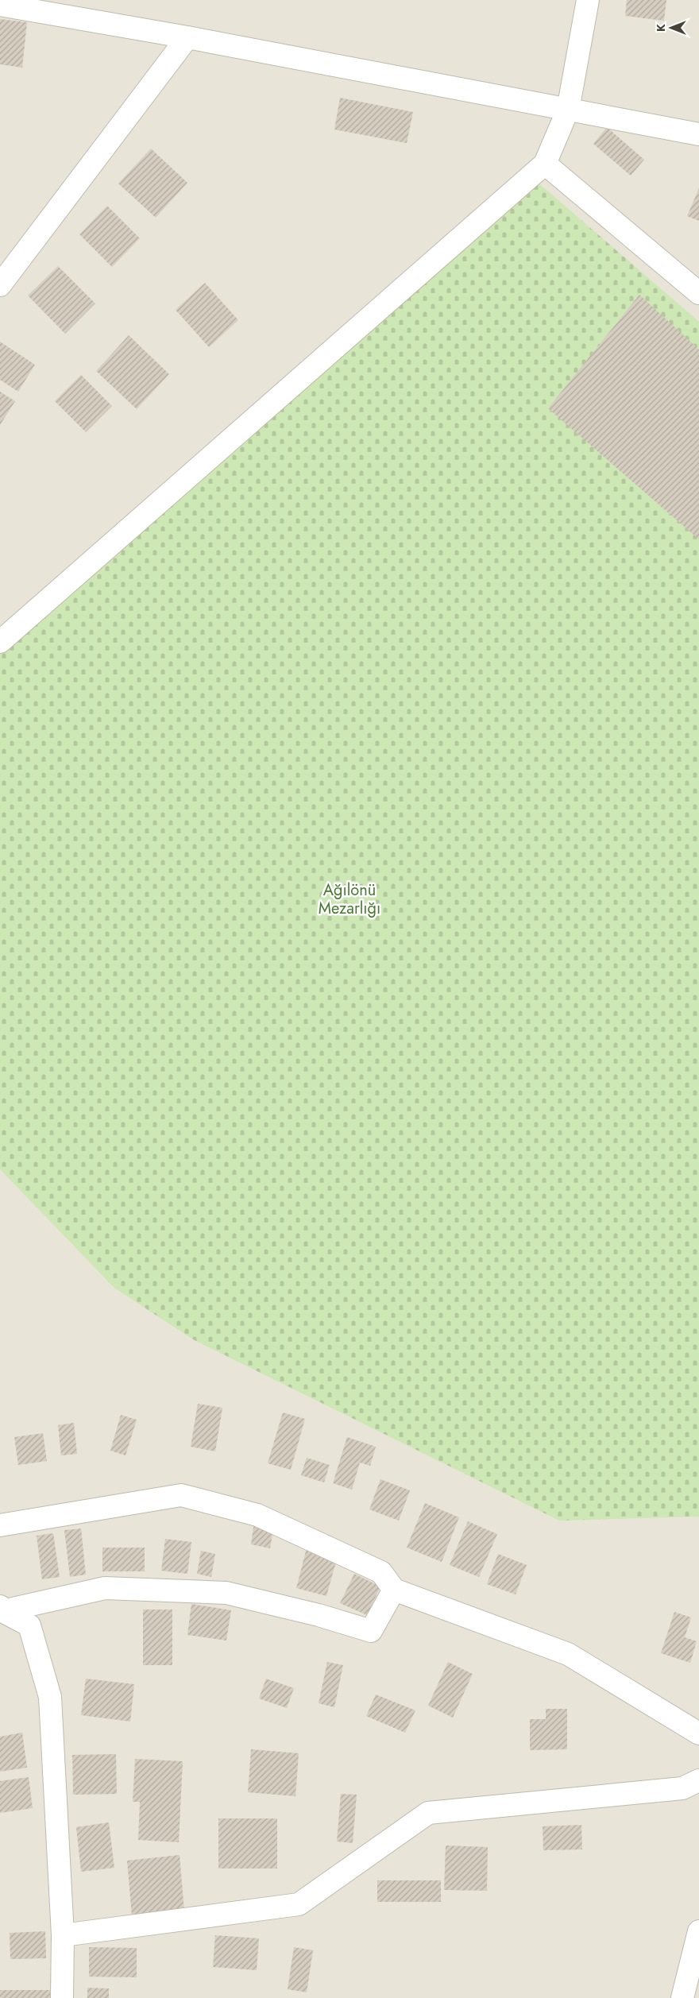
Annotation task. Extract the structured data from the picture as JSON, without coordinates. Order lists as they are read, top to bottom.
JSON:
{
  "parks": ["Ağılönü Mezarlığı"],
  "north": "left"
}
